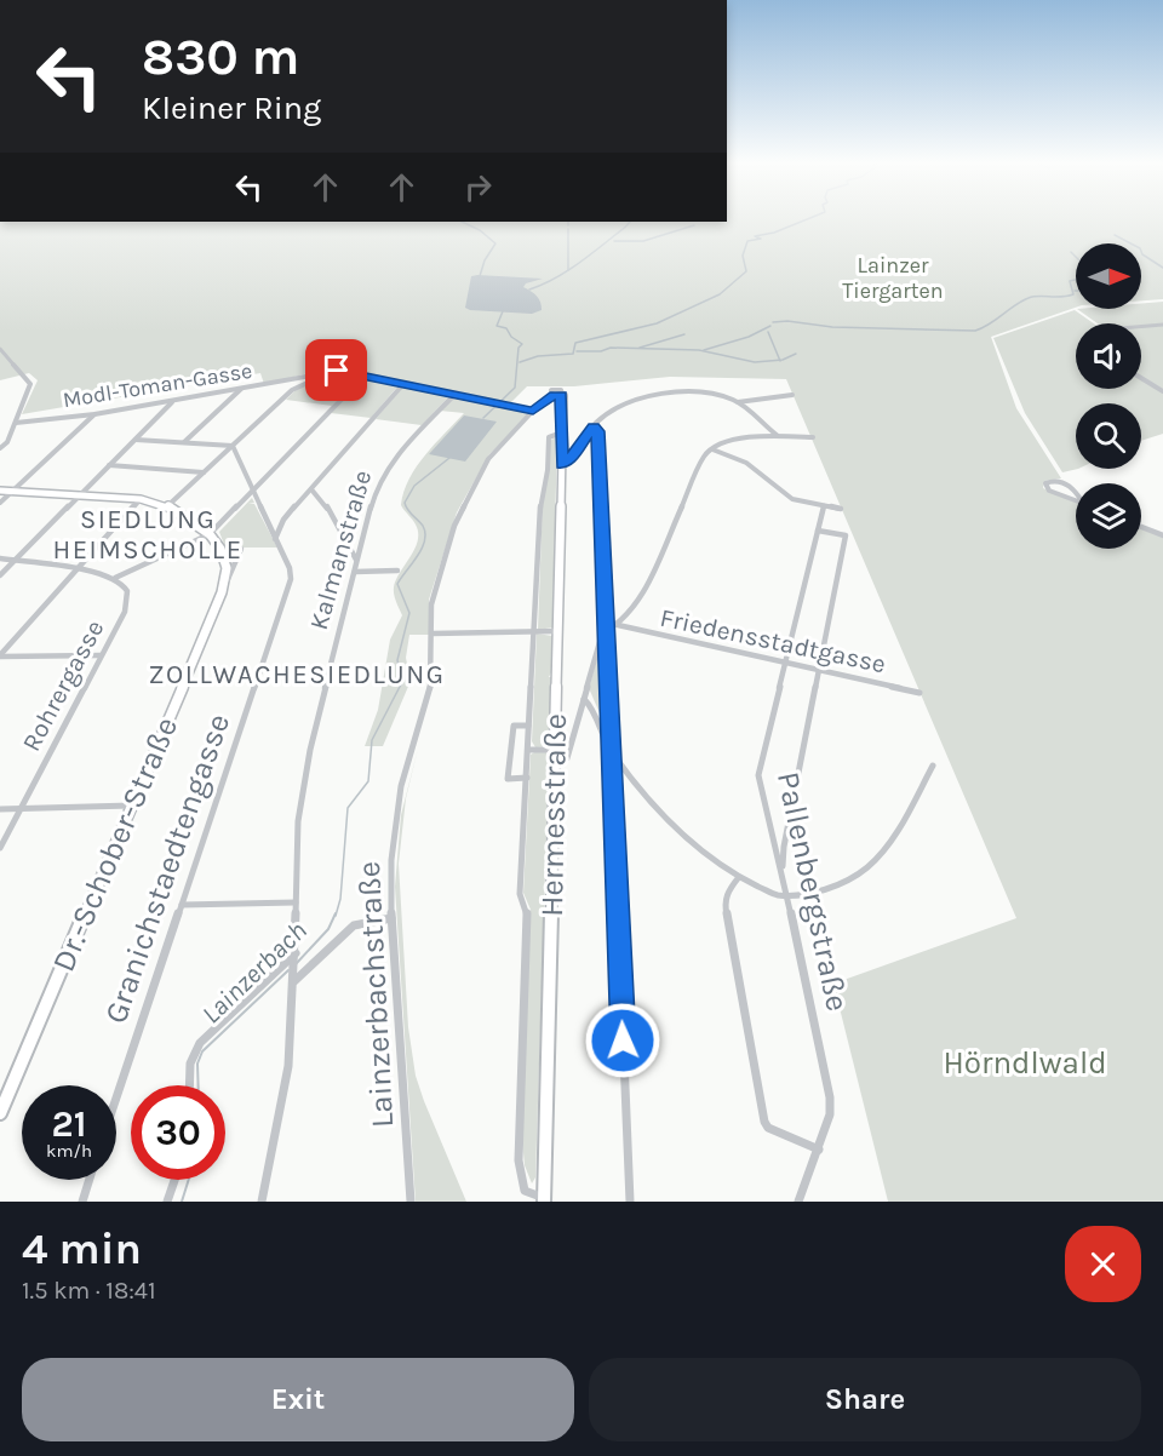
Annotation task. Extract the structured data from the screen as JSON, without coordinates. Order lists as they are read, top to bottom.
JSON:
{
  "streets": {
    "street": [
      "Modl-Toman-Gasse",
      "Kalmanstraße",
      "Friedensstadtgasse",
      "Rohrergasse",
      "Hermesstraße",
      "Dr.-Schober-Straße",
      "Granichstaedtengasse",
      "Pallenbergstraße",
      "Lainzerbachstraße"
    ]
  },
  "crossings": [
    ["Friedensstadtgasse", "Pallenbergstraße"],
    ["Hermesstraße", "Lainzerbachstraße"]
  ],
  "districts": ["SIEDLUNG HEIMSCHOLLE", "ZOLLWACHESIEDLUNG"],
  "water": ["Lainzerbach"],
  "parks": ["Lainzer Tiergarten", "Hörndlwald"],
  "north": "right",
  "page": {
    "turn": ["830 m", "Kleiner Ring"],
    "speed": "21 km/h",
    "limit": "30",
    "heading": ["4 min", "1.5 km · 18:41"],
    "buttons": ["Exit", "Share"]
  }
}
